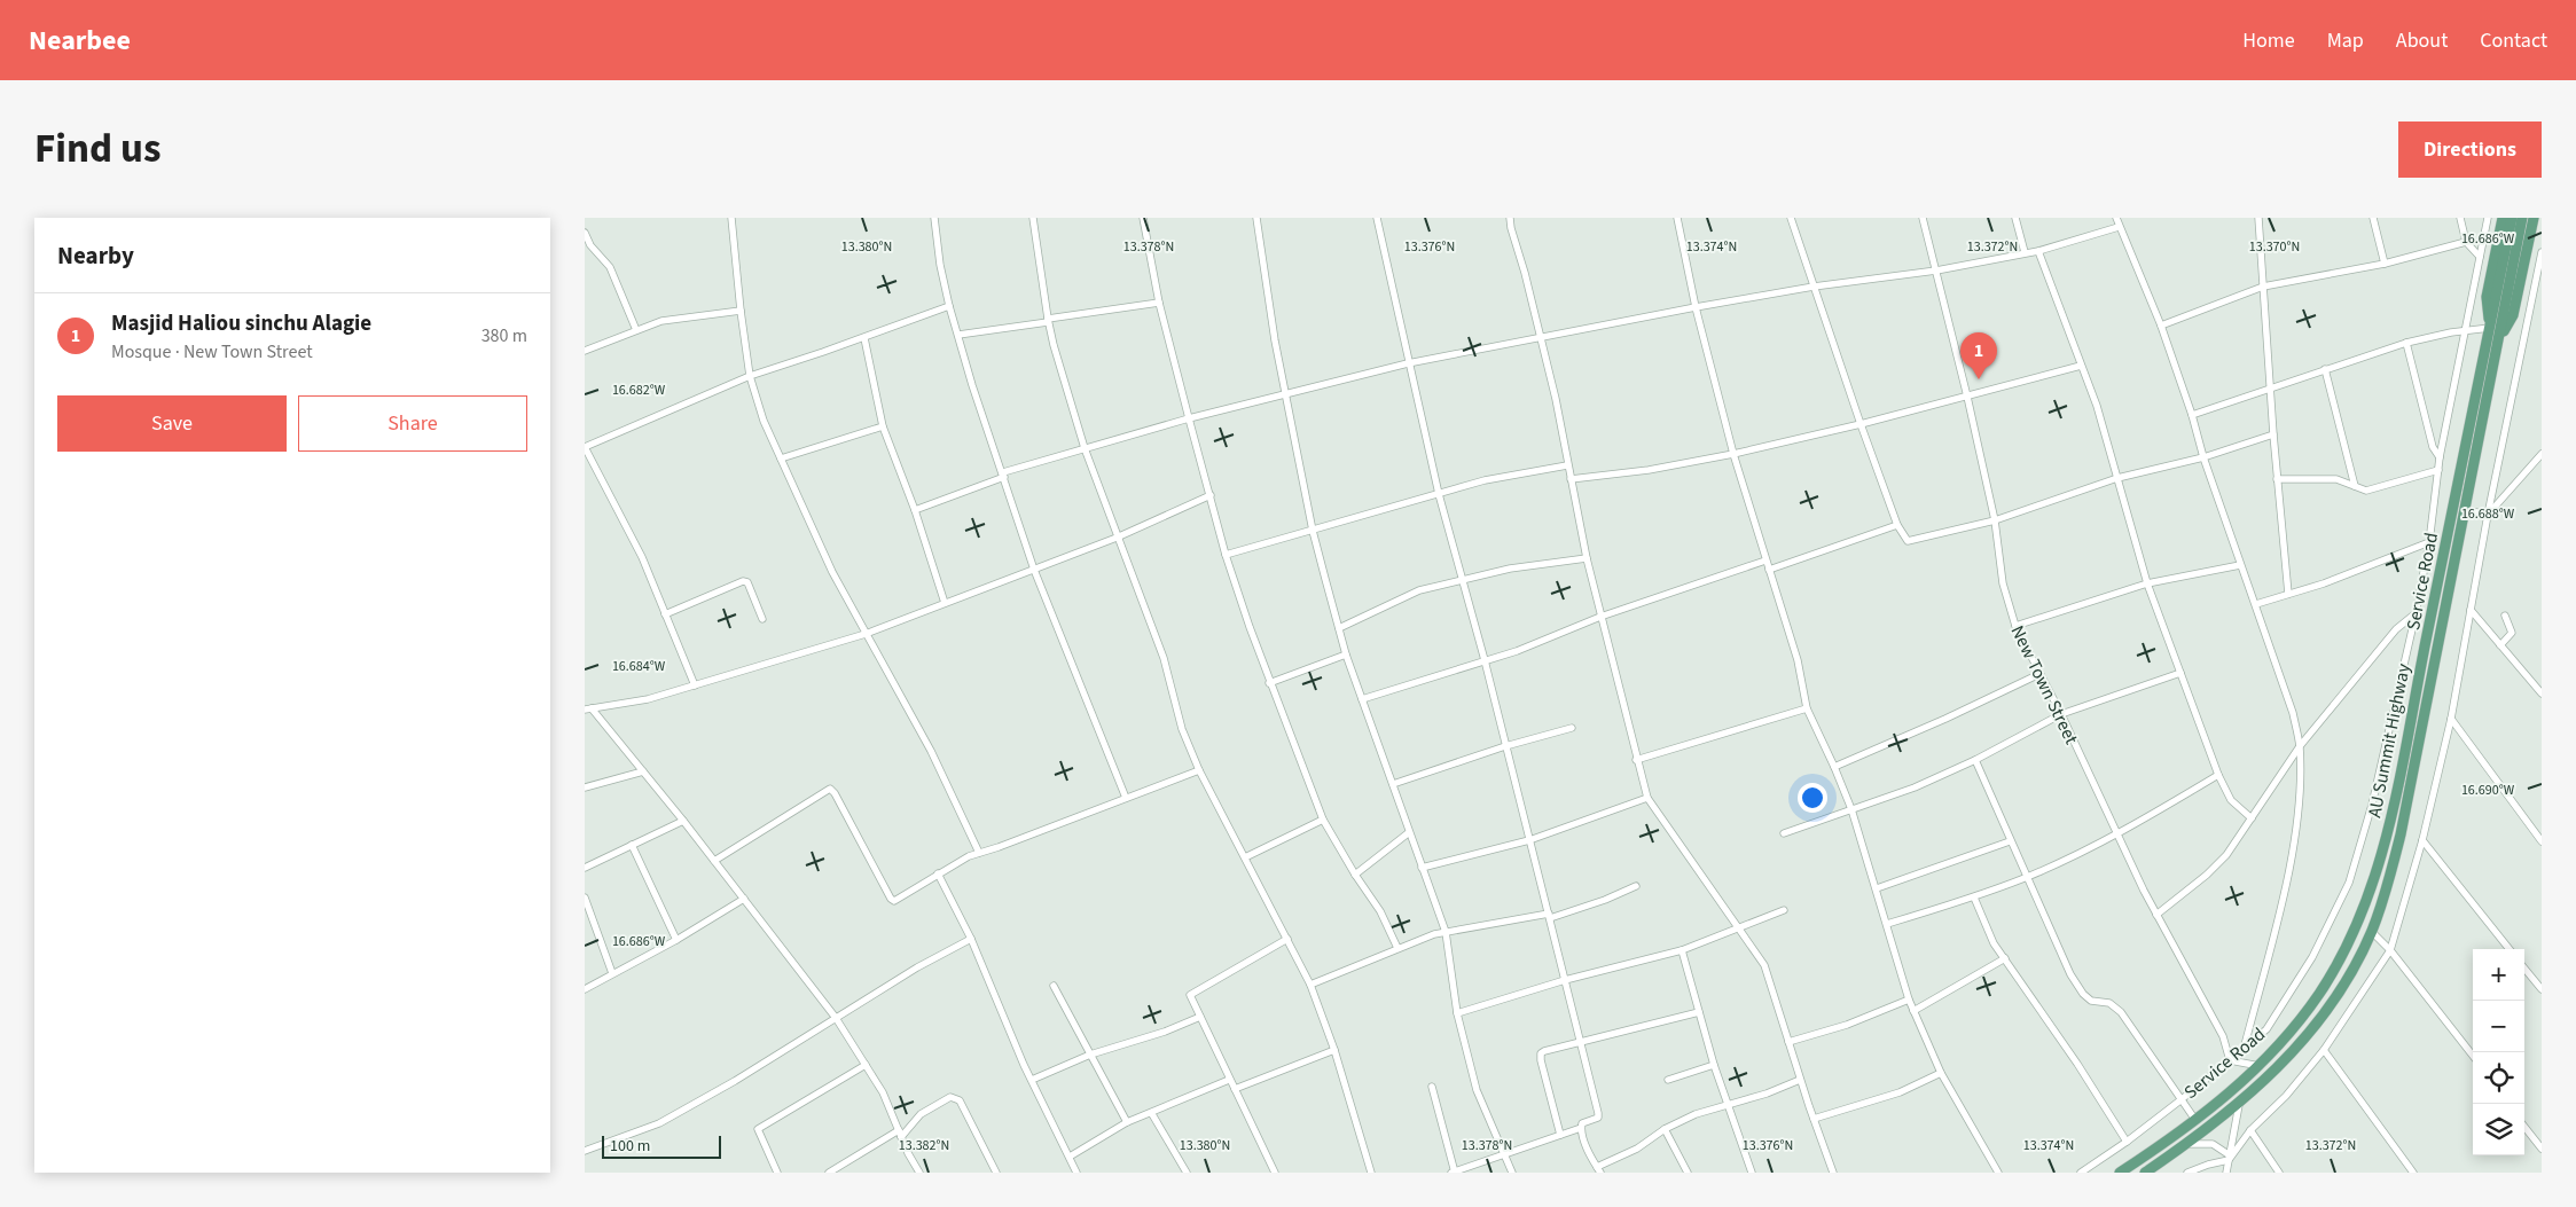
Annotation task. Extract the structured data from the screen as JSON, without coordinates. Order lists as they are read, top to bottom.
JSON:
{
  "streets": {
    "main road": ["AU Summit Highway"],
    "street": ["Service Road", "New Town Street"]
  },
  "crossings": [
    ["Service Road", "New Town Street"]
  ],
  "scale_bar": "100 m",
  "page": {
    "header": "Nearbee",
    "nav": [
      "Home",
      "Map",
      "About",
      "Contact"
    ],
    "title": "Find us",
    "buttons": [
      "Directions",
      ["Save", "Share"]
    ],
    "heading": "Nearby",
    "list": [
      {
        "mark": "1",
        "name": "Masjid Haliou sinchu Alagie",
        "note": "Mosque · New Town Street",
        "value": "380 m"
      }
    ],
    "pins": "1",
    "map_buttons": ["+", "−"],
    "scale": "100 m"
  },
  "coordinates": [
    "16.686°W",
    "13.380°N",
    "13.378°N",
    "13.376°N",
    "13.374°N",
    "13.372°N",
    "13.370°N",
    "16.682°W",
    "16.688°W",
    "16.684°W",
    "16.690°W",
    "13.382°N"
  ]
}
